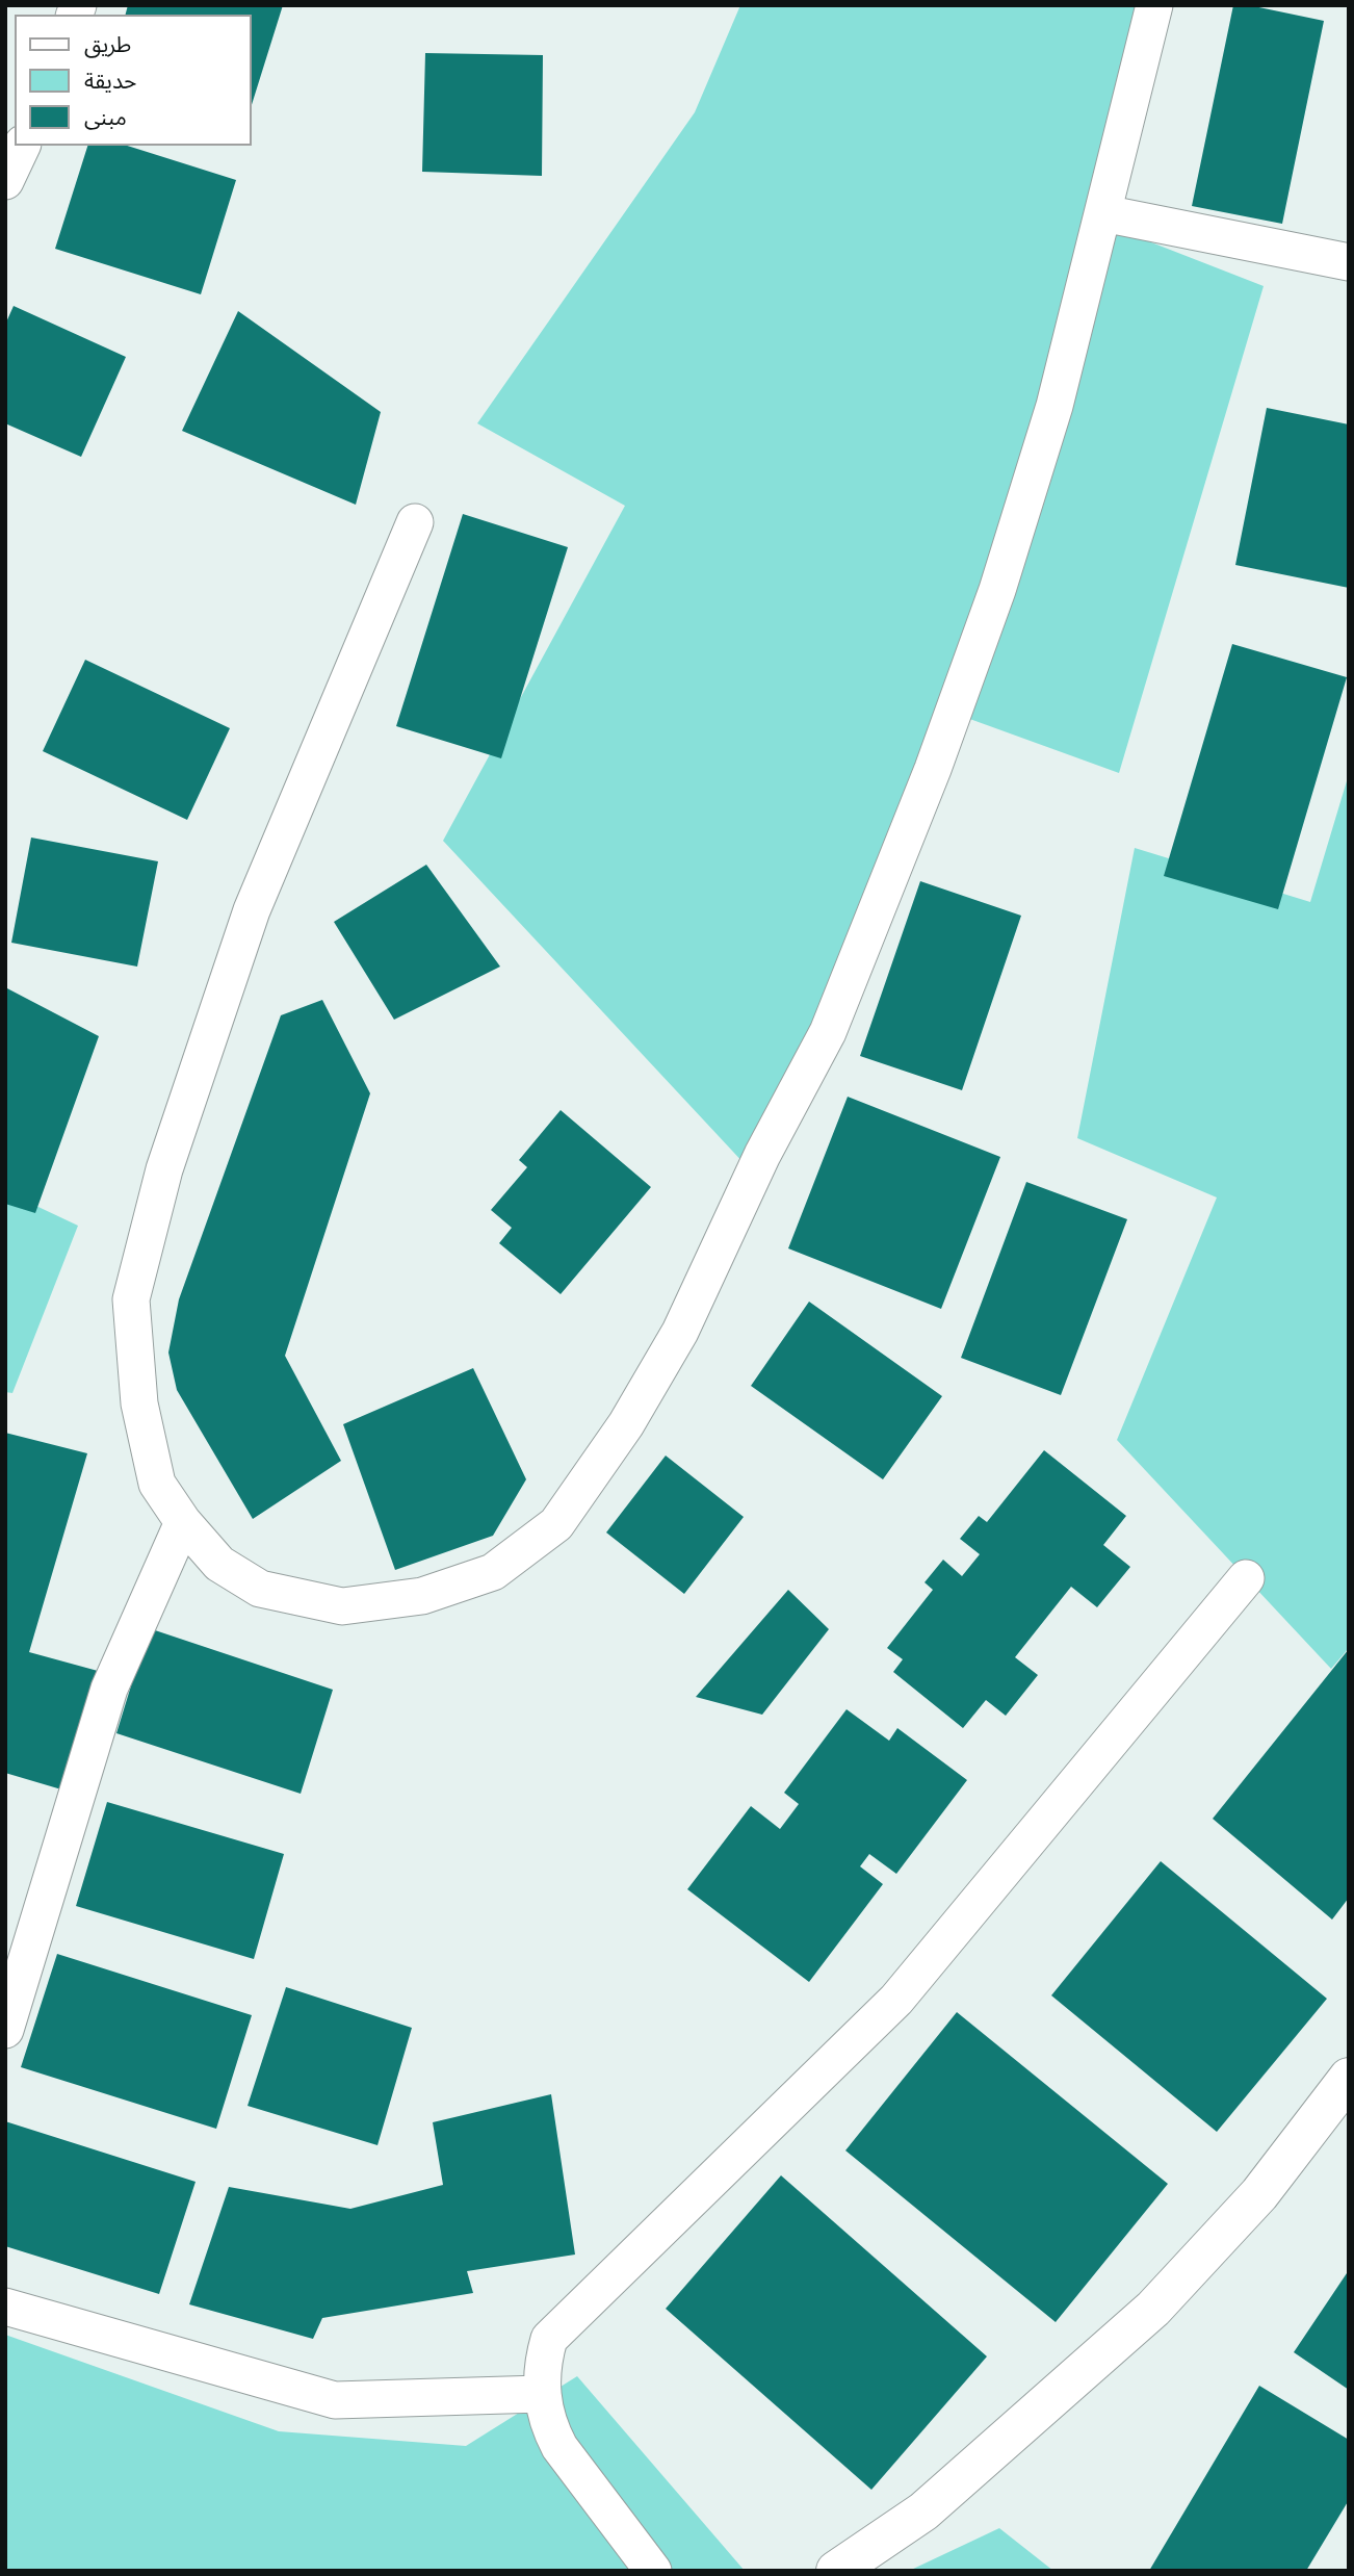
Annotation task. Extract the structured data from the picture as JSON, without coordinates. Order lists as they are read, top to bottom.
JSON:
{
  "legend": ["طريق", "حديقة", "مبنى"]
}
